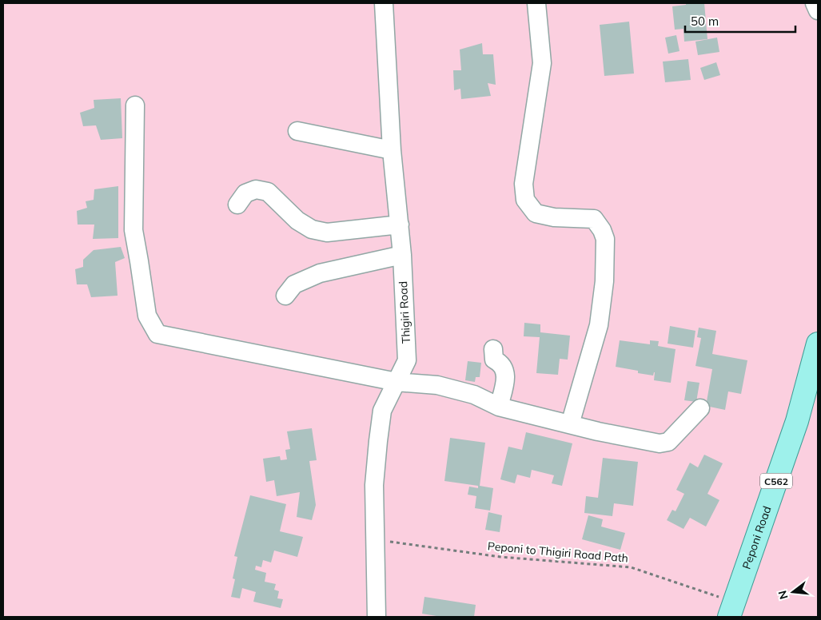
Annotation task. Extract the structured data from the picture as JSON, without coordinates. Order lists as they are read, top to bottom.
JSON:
{
  "streets": {
    "main road": ["C562", "Peponi Road"],
    "street": ["Thigiri Road"],
    "path": ["Peponi to Thigiri Road Path"]
  },
  "crossings": [
    ["Thigiri Road", "Peponi to Thigiri Road Path"],
    ["Peponi Road", "Peponi to Thigiri Road Path"]
  ],
  "scale_bar": "50 m",
  "north": "left"
}
